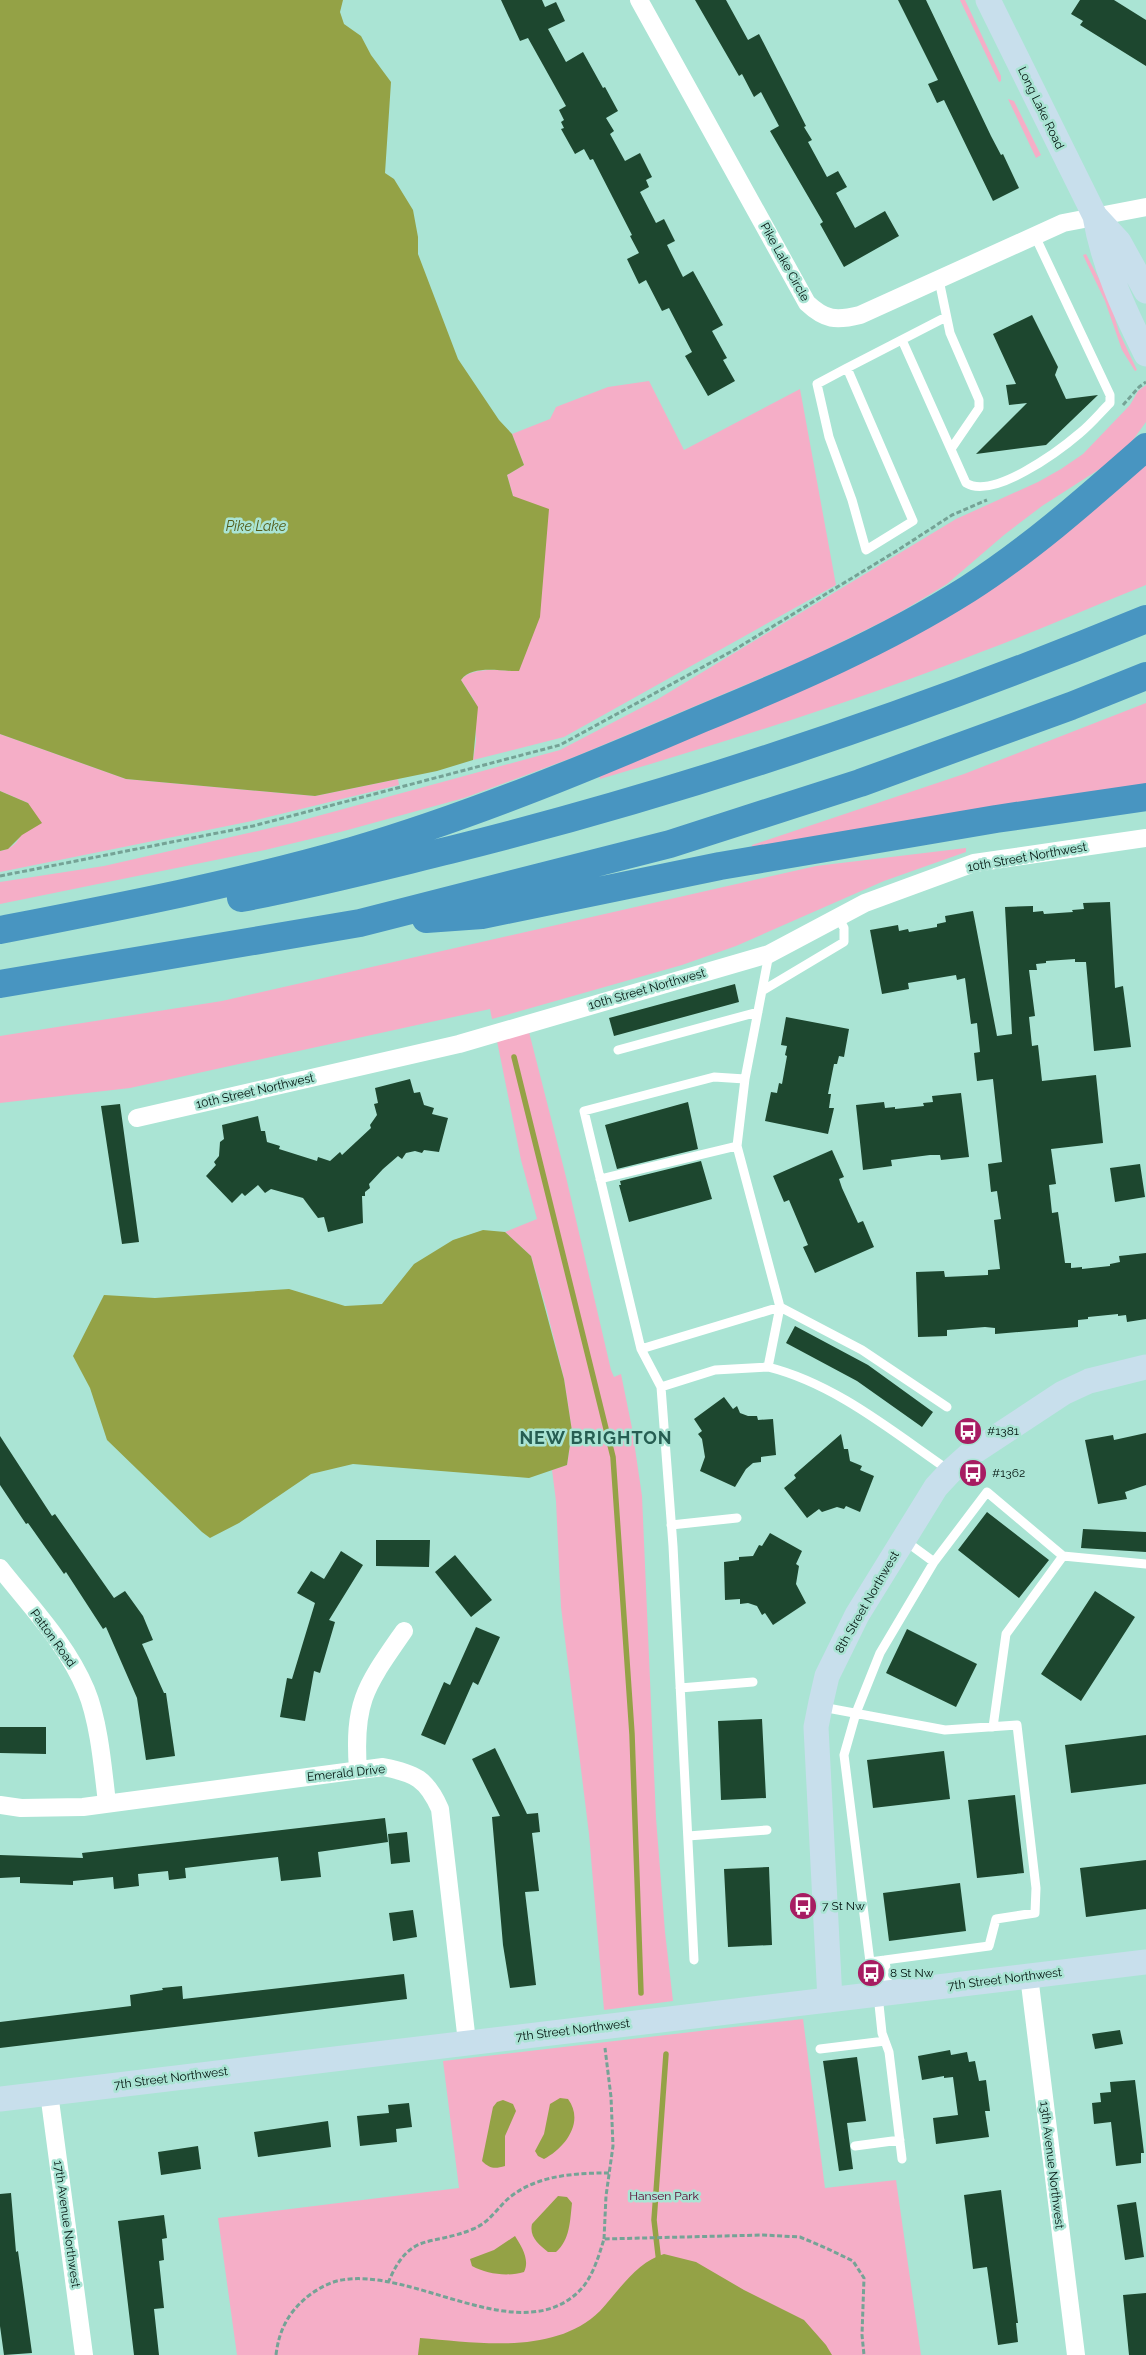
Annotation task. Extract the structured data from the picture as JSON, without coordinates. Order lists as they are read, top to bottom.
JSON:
{
  "streets": {
    "street": [
      "Long Lake Road",
      "Pike Lake Circle",
      "10th Street Northwest",
      "8th Street Northwest",
      "Patton Road",
      "Emerald Drive",
      "7th Street Northwest",
      "13th Avenue Northwest",
      "17th Avenue Northwest"
    ]
  },
  "crossings": [
    ["Long Lake Road", "Pike Lake Circle"],
    ["8th Street Northwest", "7th Street Northwest"],
    ["Patton Road", "Emerald Drive"],
    ["Emerald Drive", "7th Street Northwest"],
    ["7th Street Northwest", "13th Avenue Northwest"],
    ["7th Street Northwest", "17th Avenue Northwest"]
  ],
  "districts": ["NEW BRIGHTON"],
  "water": ["Pike Lake"],
  "parks": ["Hansen Park"],
  "places": {
    "bus stop": [
      "#1381",
      "#1362",
      "7 St Nw",
      "8 St Nw"
    ]
  }
}
